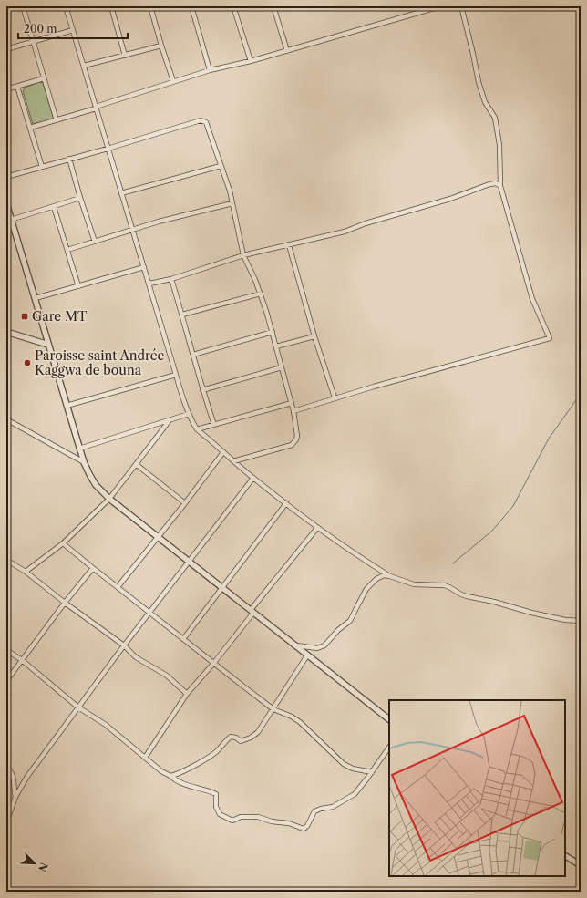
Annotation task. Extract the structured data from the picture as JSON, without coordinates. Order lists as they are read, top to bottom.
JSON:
{
  "places": {
    "transit": ["Gare MT"],
    "other": ["Paroisse saint Andrée Kaggwa de bouna"]
  },
  "scale_bar": "200 m",
  "north": "bottom right"
}
